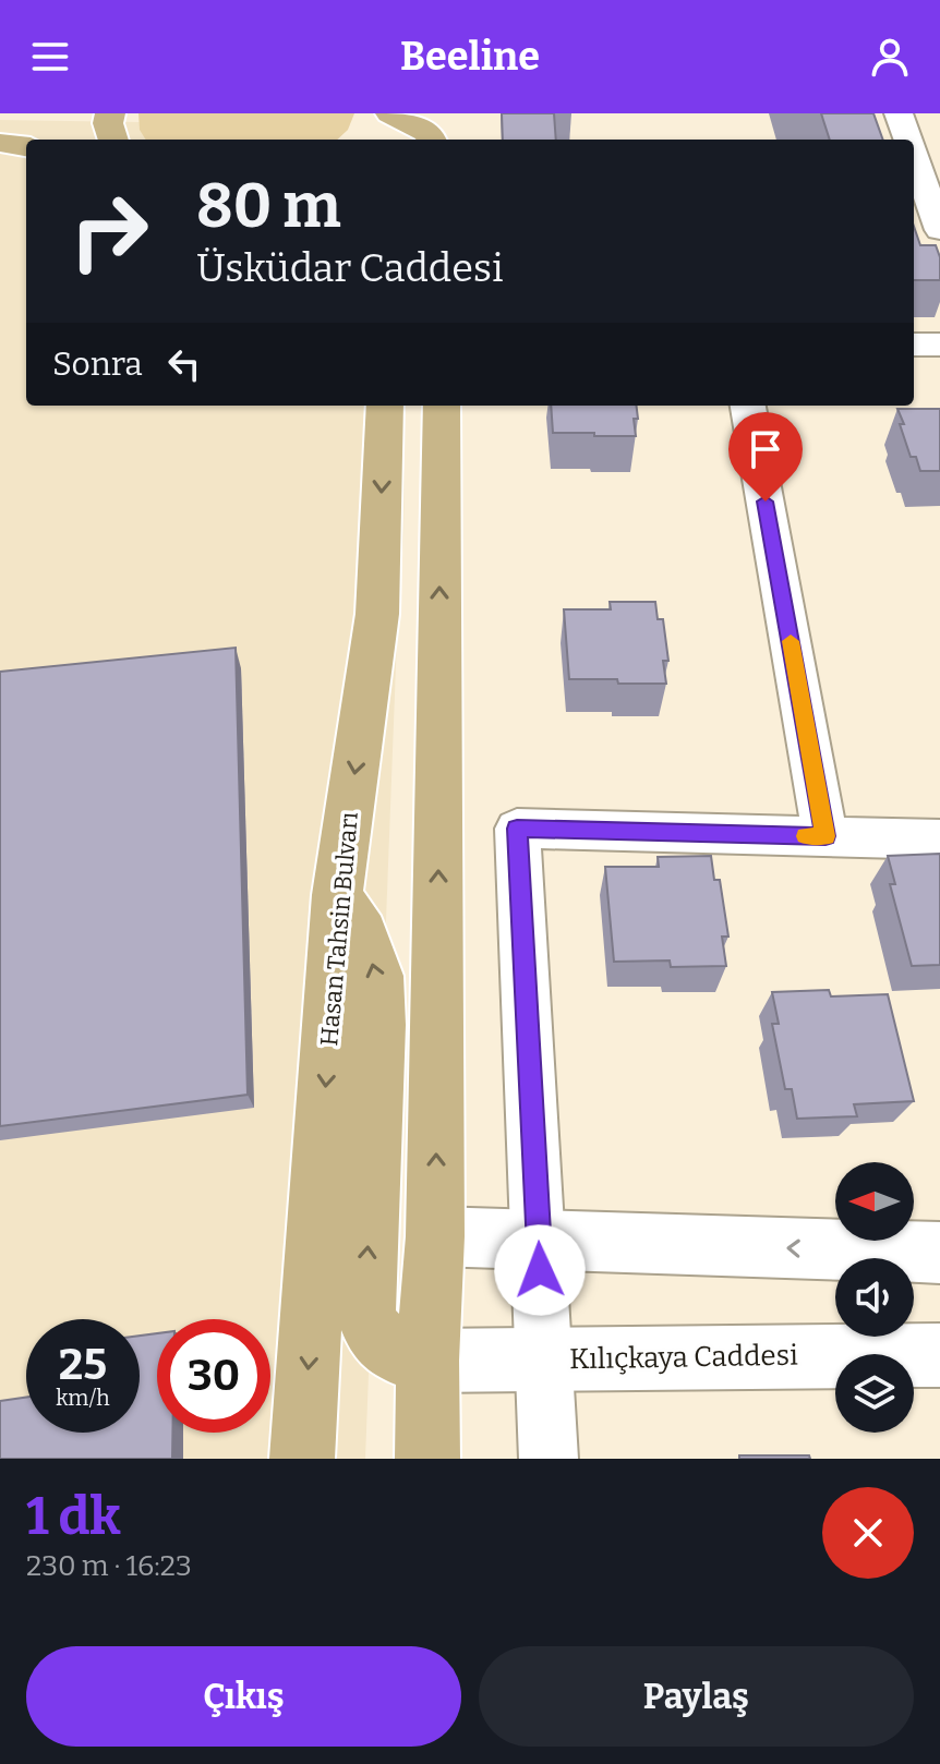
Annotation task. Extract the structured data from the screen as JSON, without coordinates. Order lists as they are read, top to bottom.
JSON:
{
  "streets": {
    "main road": ["Hasan Tahsin Bulvarı"],
    "street": ["Kılıçkaya Caddesi"]
  },
  "north": "left",
  "page": {
    "header": "Beeline",
    "turn": ["80 m", "Üsküdar Caddesi"],
    "then": "Sonra",
    "speed": "25 km/h",
    "limit": "30",
    "heading": ["1 dk", "230 m · 16:23"],
    "buttons": ["Çıkış", "Paylaş"]
  }
}
